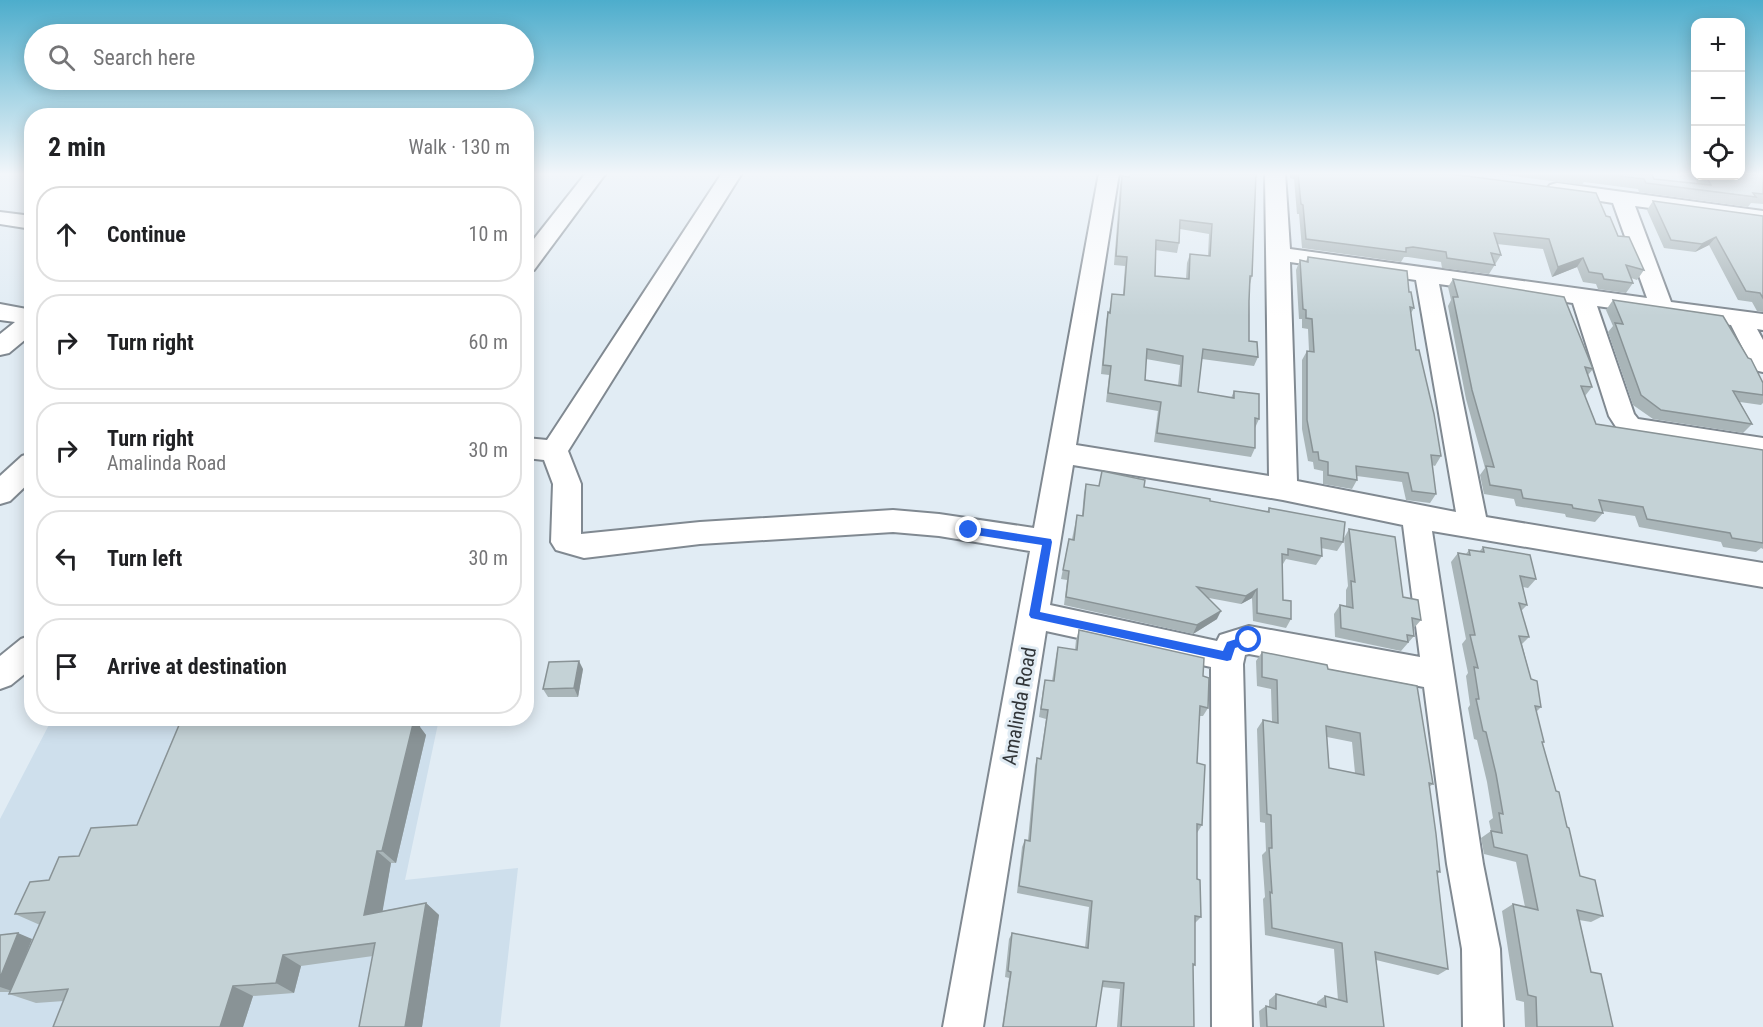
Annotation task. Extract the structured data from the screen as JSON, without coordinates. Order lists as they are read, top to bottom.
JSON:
{
  "streets": {
    "street": ["Amalinda Road"]
  },
  "page": {
    "map_buttons": ["+", "−"],
    "search": "Search here",
    "heading": ["2 min", "Walk · 130 m"],
    "list": [
      ["Continue", "10 m"],
      ["Turn right", "60 m"],
      ["Turn right", "Amalinda Road", "30 m"],
      ["Turn left", "30 m"],
      "Arrive at destination"
    ]
  }
}
